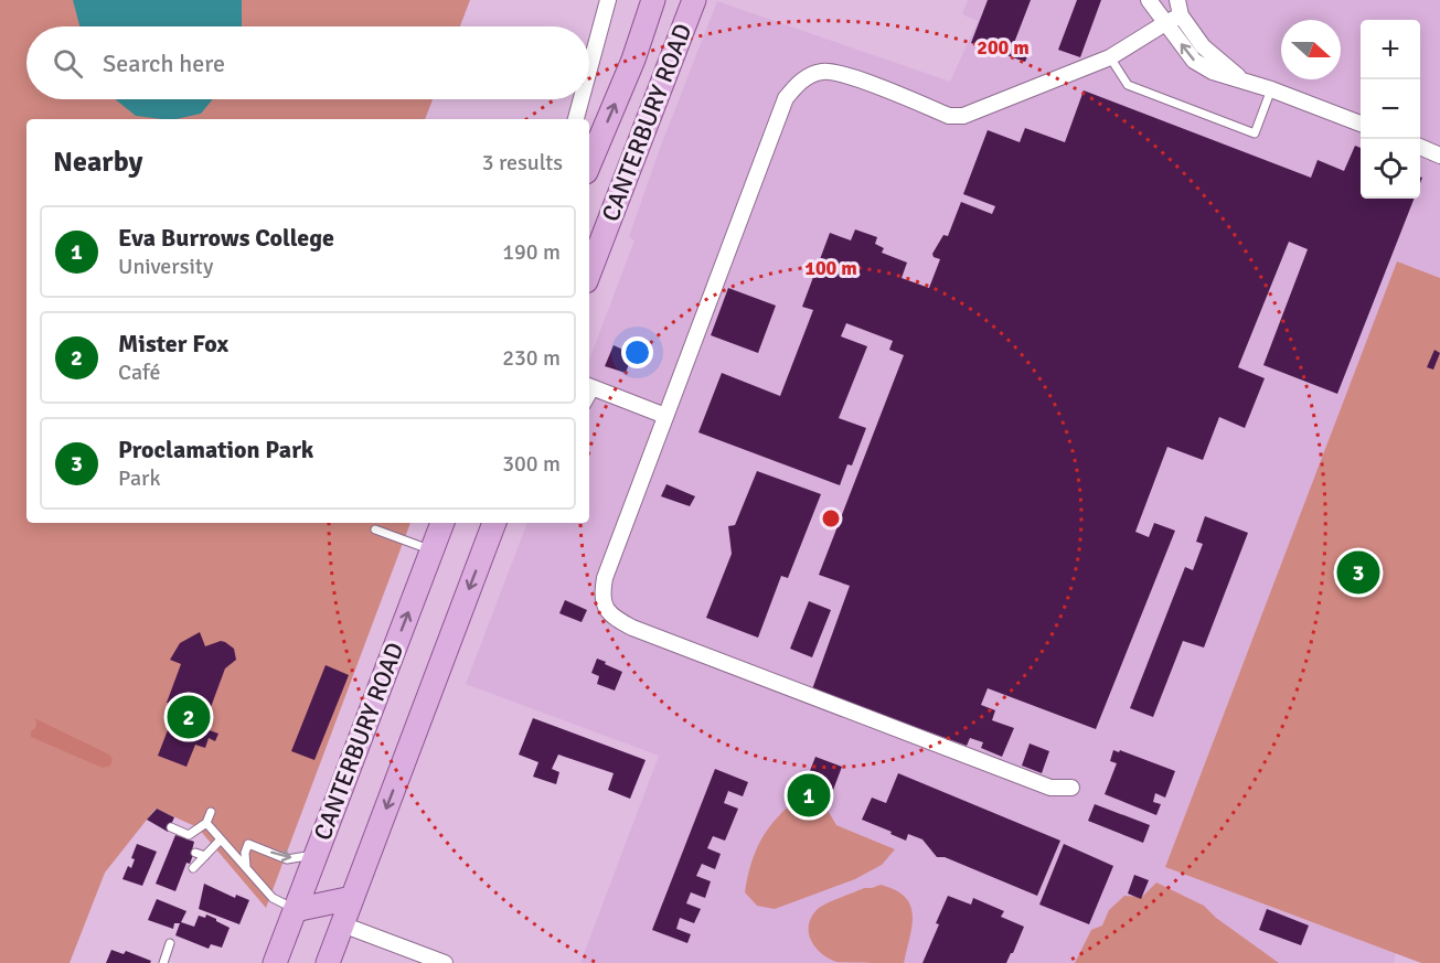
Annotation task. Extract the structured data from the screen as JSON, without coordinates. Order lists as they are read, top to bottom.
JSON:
{
  "streets": {
    "main road": ["CANTERBURY ROAD"]
  },
  "north": "right",
  "page": {
    "map_buttons": ["+", "−"],
    "search": "Search here",
    "heading": ["Nearby", "3 results"],
    "list": [
      {
        "mark": "1",
        "name": "Eva Burrows College",
        "note": "University",
        "value": "190 m"
      },
      {
        "mark": "2",
        "name": "Mister Fox",
        "note": "Café",
        "value": "230 m"
      },
      {
        "mark": "3",
        "name": "Proclamation Park",
        "note": "Park",
        "value": "300 m"
      }
    ],
    "pins": ["3", "2", "1"]
  },
  "rings": ["200 m", "100 m"]
}
